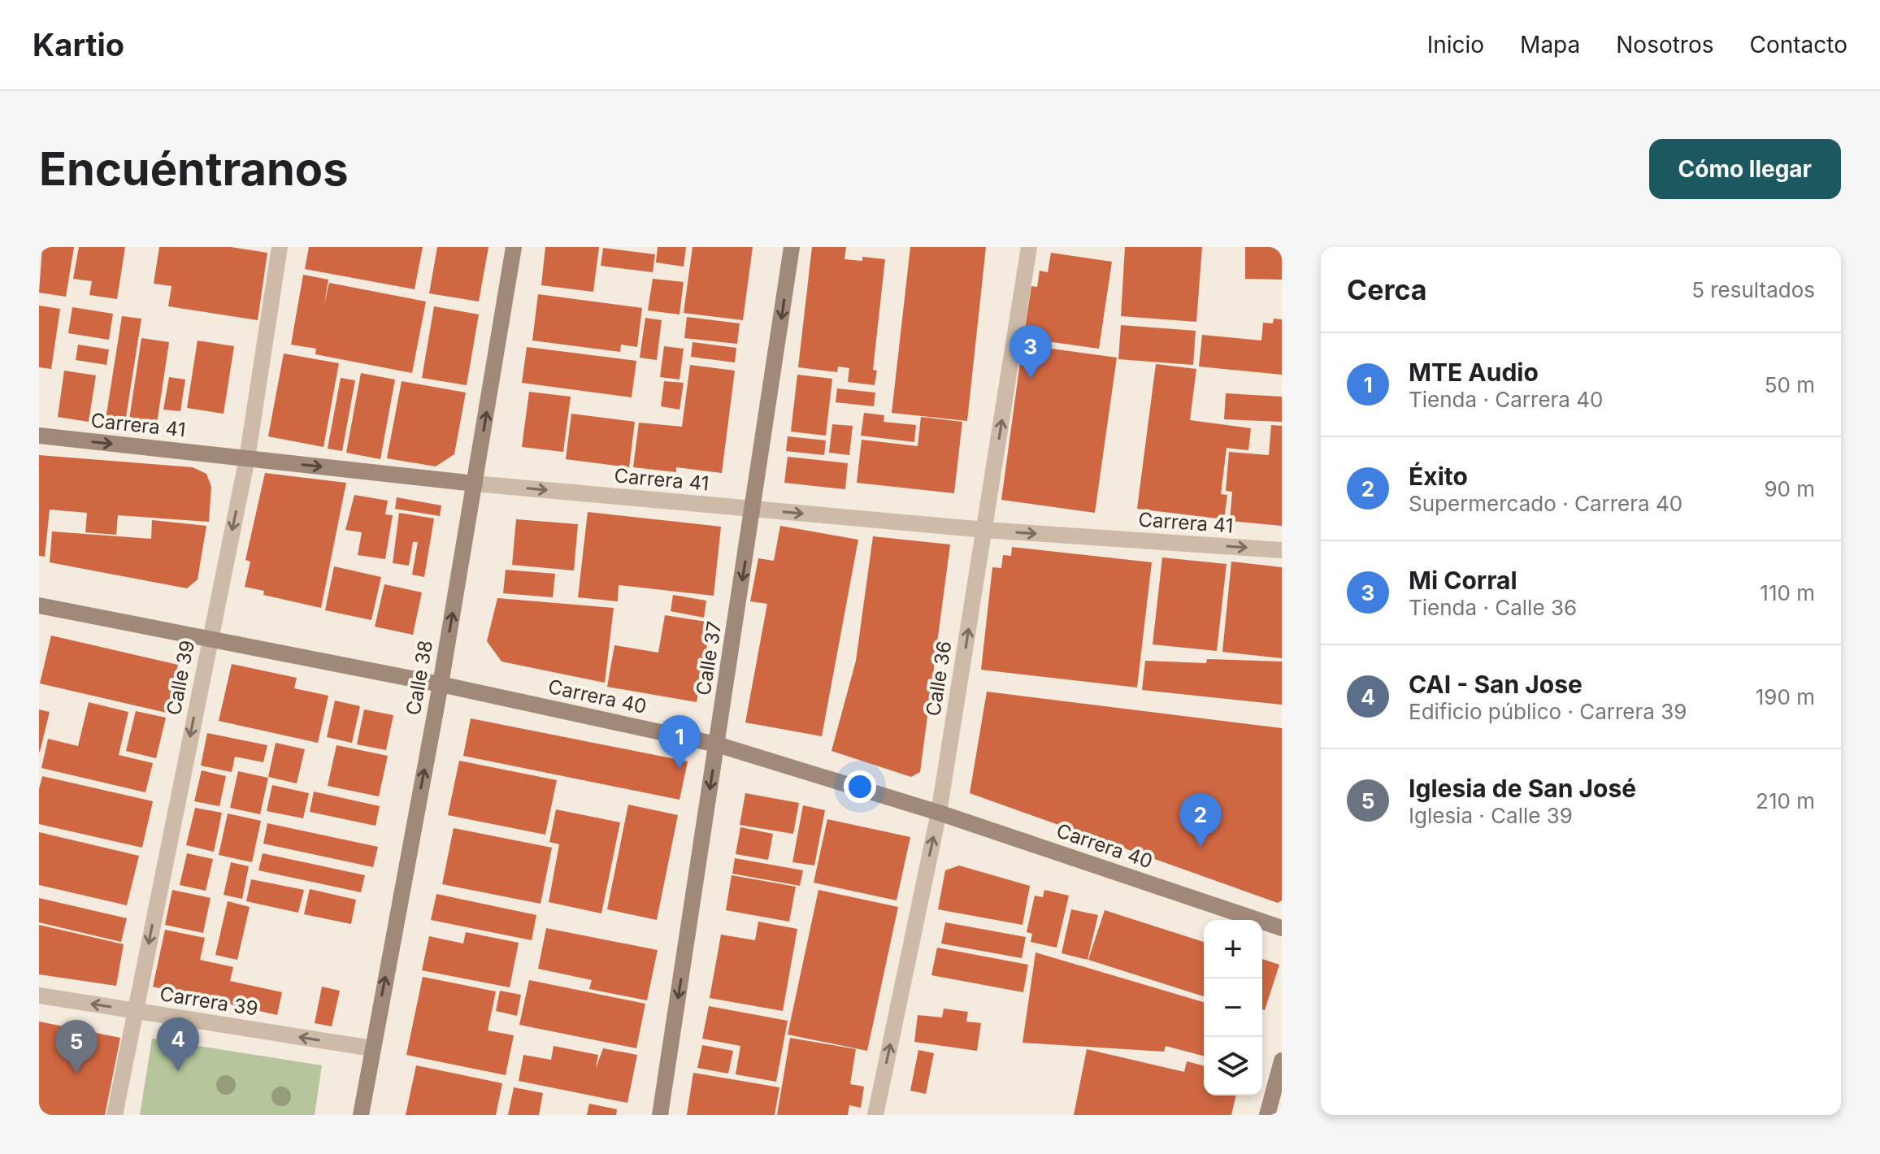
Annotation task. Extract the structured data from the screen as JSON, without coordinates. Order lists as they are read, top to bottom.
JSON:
{
  "streets": {
    "street": [
      "Carrera 41",
      "Calle 37",
      "Calle 39",
      "Calle 38",
      "Calle 36",
      "Carrera 40",
      "Carrera 39"
    ]
  },
  "crossings": [
    ["Carrera 41", "Calle 37"],
    ["Carrera 41", "Calle 39"],
    ["Carrera 41", "Calle 38"],
    ["Carrera 41", "Calle 36"],
    ["Calle 37", "Carrera 40"],
    ["Calle 39", "Carrera 40"],
    ["Calle 39", "Carrera 39"],
    ["Calle 38", "Carrera 40"],
    ["Calle 38", "Carrera 39"],
    ["Calle 36", "Carrera 40"]
  ],
  "one_way": [
    "Carrera 41",
    "Calle 37",
    "Calle 39",
    "Calle 38",
    "Calle 36",
    "Carrera 39"
  ],
  "page": {
    "header": "Kartio",
    "nav": [
      "Inicio",
      "Mapa",
      "Nosotros",
      "Contacto"
    ],
    "buttons": "Cómo llegar",
    "title": "Encuéntranos",
    "heading": ["Cerca", "5 resultados"],
    "pins": [
      "3",
      "1",
      "2",
      "4",
      "5"
    ],
    "list": [
      {
        "mark": "1",
        "name": "MTE Audio",
        "note": "Tienda · Carrera 40",
        "value": "50 m"
      },
      {
        "mark": "2",
        "name": "Éxito",
        "note": "Supermercado · Carrera 40",
        "value": "90 m"
      },
      {
        "mark": "3",
        "name": "Mi Corral",
        "note": "Tienda · Calle 36",
        "value": "110 m"
      },
      {
        "mark": "4",
        "name": "CAI - San Jose",
        "note": "Edificio público · Carrera 39",
        "value": "190 m"
      },
      {
        "mark": "5",
        "name": "Iglesia de San José",
        "note": "Iglesia · Calle 39",
        "value": "210 m"
      }
    ],
    "map_buttons": ["+", "−"]
  }
}
